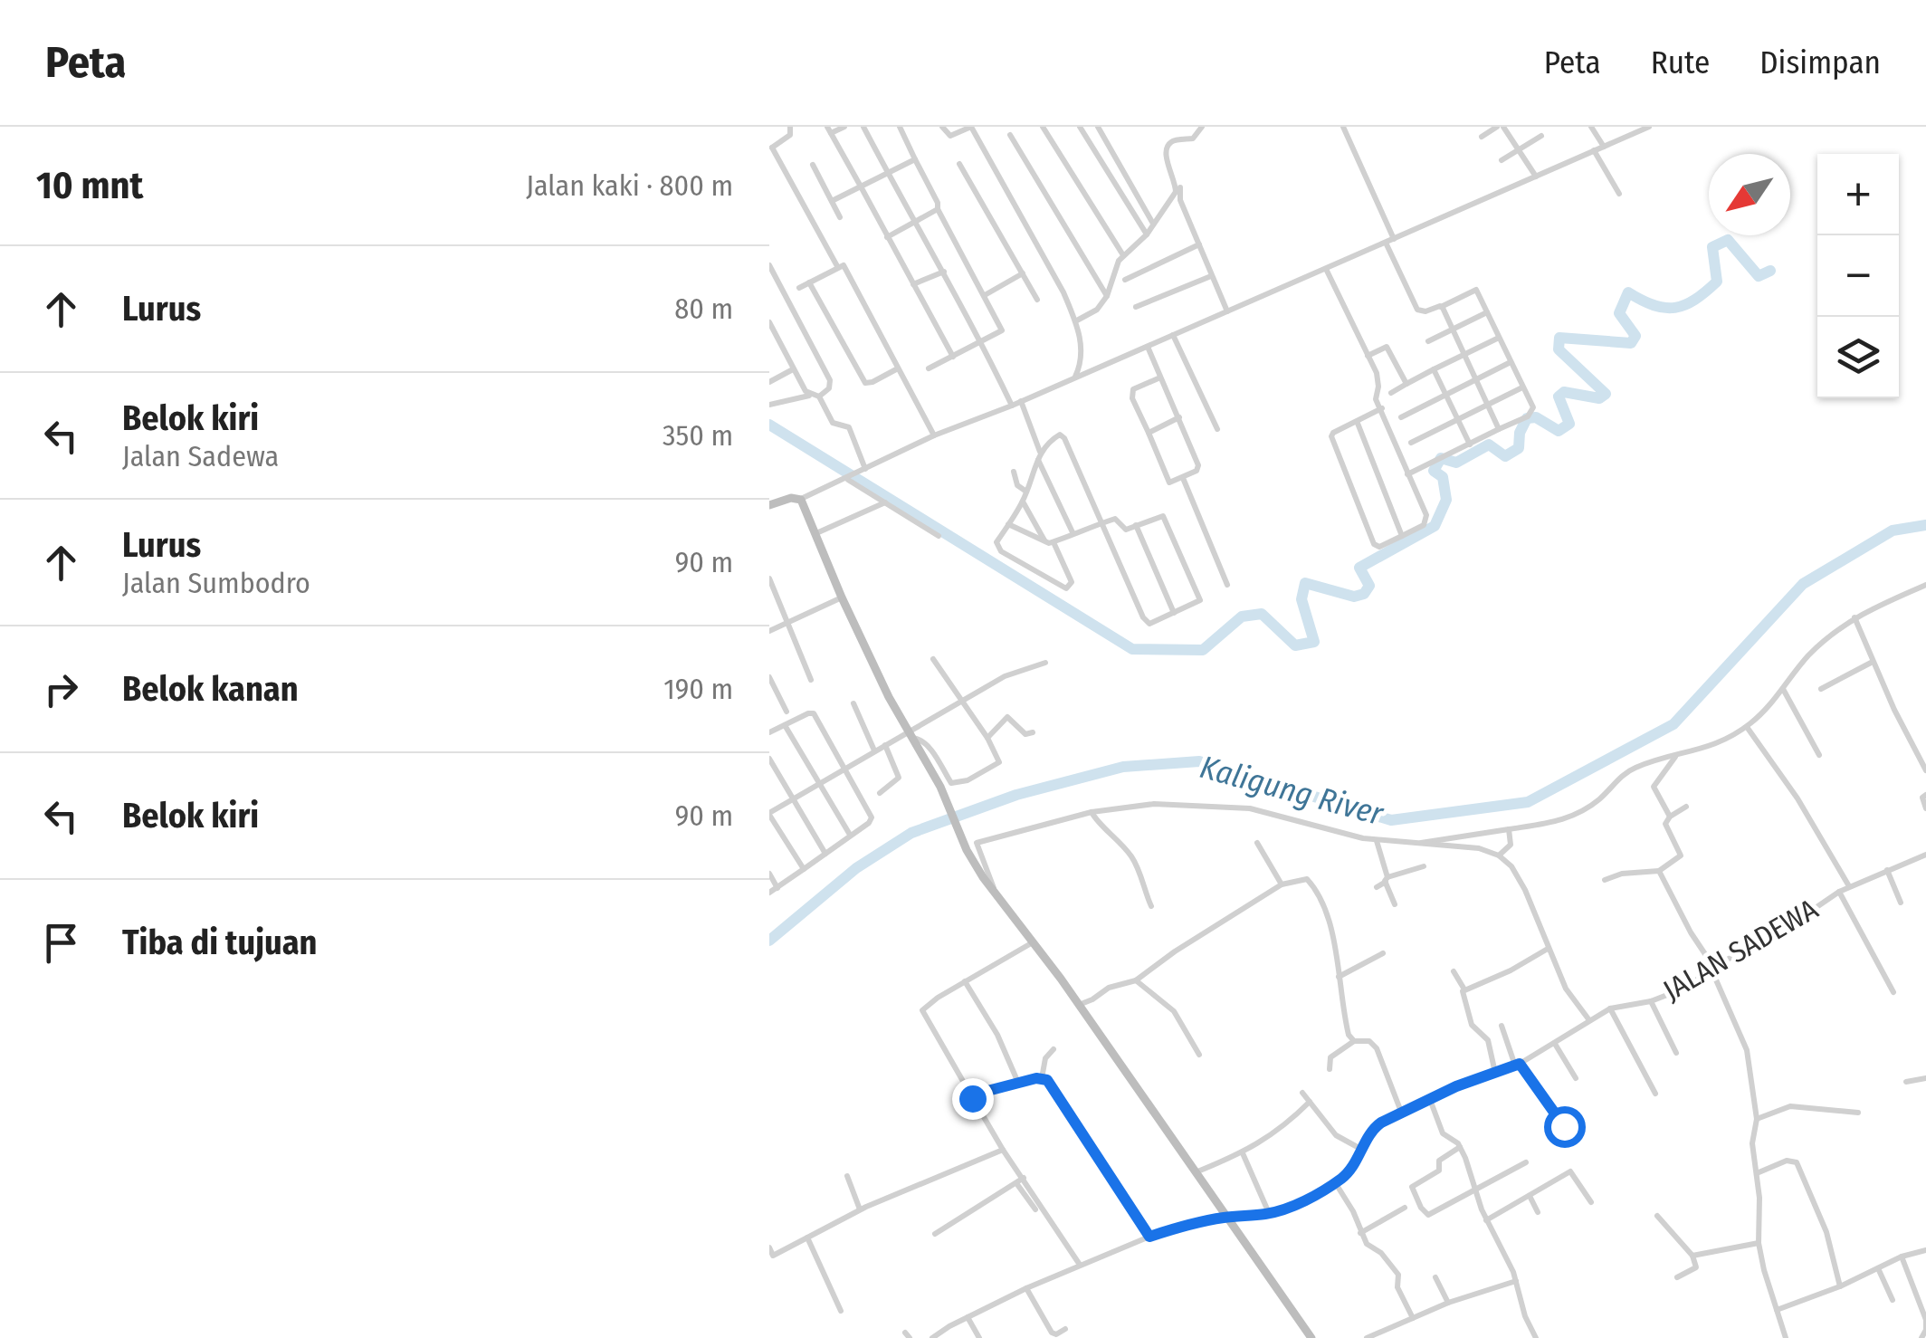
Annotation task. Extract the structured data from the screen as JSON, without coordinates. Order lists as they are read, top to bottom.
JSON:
{
  "streets": {
    "street": ["JALAN SADEWA"]
  },
  "water": ["Kaligung River"],
  "north": "bottom left",
  "page": {
    "header": "Peta",
    "nav": ["Peta", "Rute", "Disimpan"],
    "heading": ["10 mnt", "Jalan kaki · 800 m"],
    "map_buttons": ["+", "−"],
    "list": [
      ["Lurus", "80 m"],
      ["Belok kiri", "Jalan Sadewa", "350 m"],
      ["Lurus", "Jalan Sumbodro", "90 m"],
      ["Belok kanan", "190 m"],
      ["Belok kiri", "90 m"],
      "Tiba di tujuan"
    ]
  }
}
